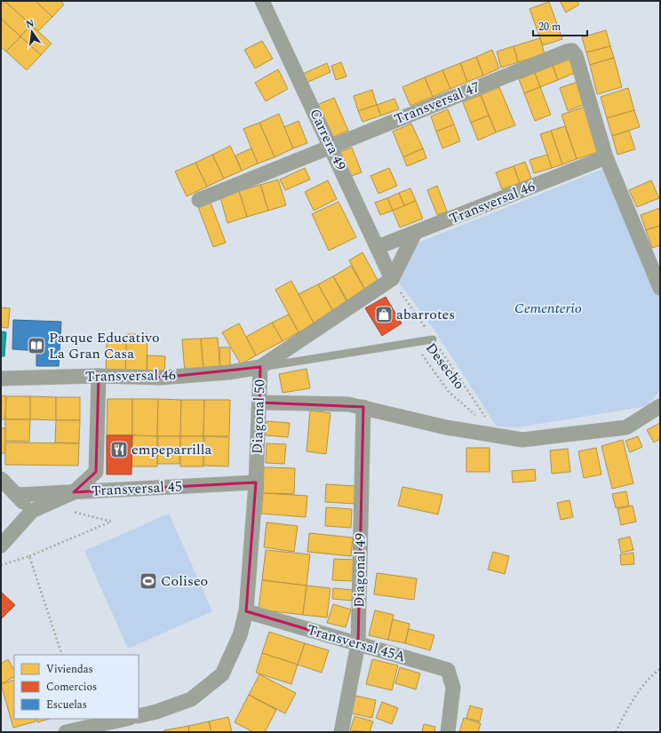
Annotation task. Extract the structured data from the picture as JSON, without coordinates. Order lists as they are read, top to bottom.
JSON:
{
  "streets": {
    "street": [
      "Transversal 47",
      "Carrera 49",
      "Transversal 46",
      "Diagonal 50",
      "Transversal 45",
      "Diagonal 49",
      "Transversal 45A"
    ],
    "path": ["Desecho"]
  },
  "crossings": [
    ["Transversal 47", "Carrera 49"],
    ["Transversal 47", "Transversal 46"],
    ["Carrera 49", "Transversal 46"],
    ["Carrera 49", "Diagonal 50"],
    ["Transversal 46", "Diagonal 50"],
    ["Diagonal 50", "Transversal 45"],
    ["Diagonal 50", "Transversal 45A"],
    ["Diagonal 49", "Transversal 45A"]
  ],
  "parks": ["Cementerio"],
  "places": {
    "shop": ["abarrotes"],
    "library": ["Parque Educativo La Gran Casa"],
    "restaurant": ["empeparrilla"],
    "sports": ["Coliseo"]
  },
  "legend": ["Viviendas", "Comercios", "Escuelas"],
  "scale_bar": "20 m",
  "north": "top"
}
